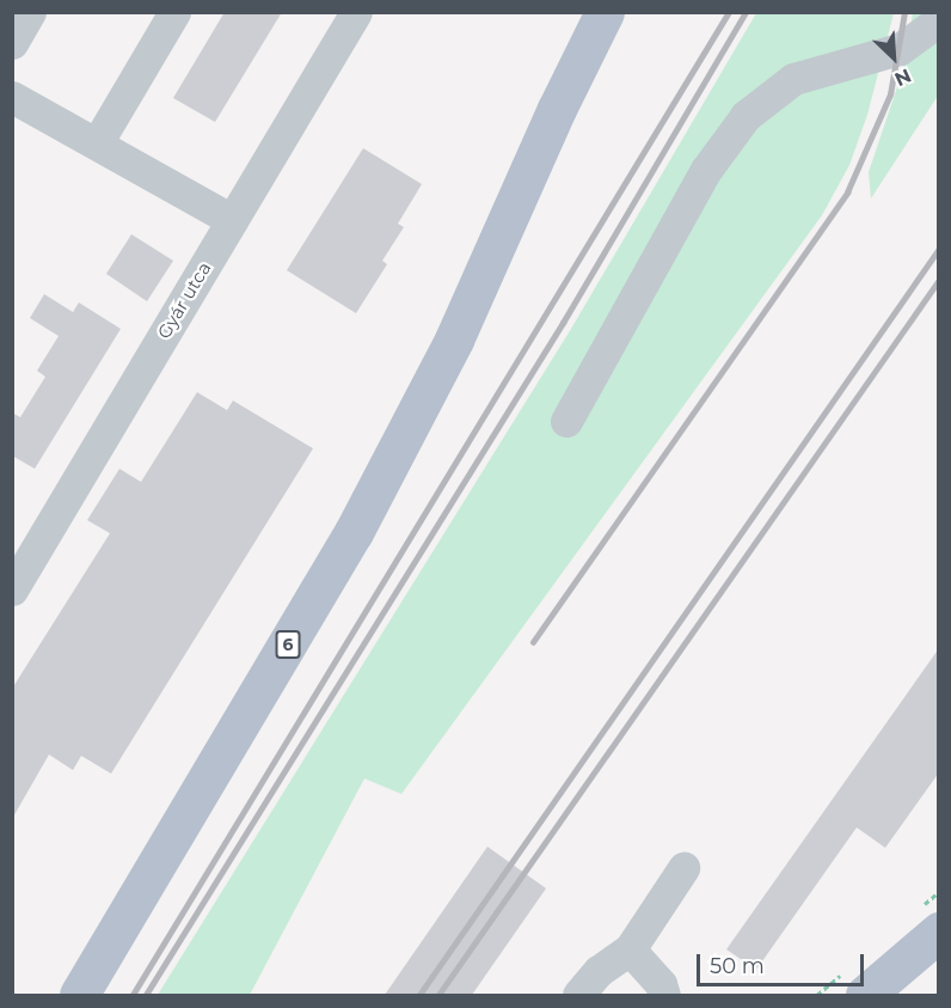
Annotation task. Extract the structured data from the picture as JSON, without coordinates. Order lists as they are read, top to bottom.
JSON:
{
  "streets": {
    "main road": ["6"],
    "street": ["Gyár utca"]
  },
  "scale_bar": "50 m",
  "north": "bottom right"
}
